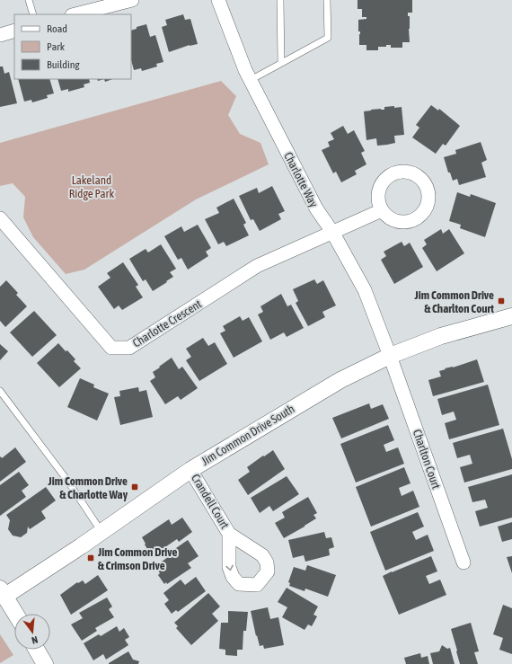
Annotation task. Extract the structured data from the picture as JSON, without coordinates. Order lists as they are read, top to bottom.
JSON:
{
  "streets": {
    "street": [
      "Charlotte Way",
      "Charlotte Crescent",
      "Jim Common Drive South",
      "Charlton Court",
      "Crandell Court"
    ]
  },
  "crossings": [
    ["Charlotte Way", "Charlotte Crescent"],
    ["Charlotte Way", "Jim Common Drive South"],
    ["Charlotte Way", "Charlton Court"],
    ["Jim Common Drive South", "Charlton Court"],
    ["Jim Common Drive South", "Crandell Court"]
  ],
  "parks": ["Lakeland Ridge Park"],
  "places": {
    "transit": ["Jim Common Drive & Charlton Court", "Jim Common Drive & Charlotte Way", "Jim Common Drive & Crimson Drive"]
  },
  "legend": ["Road", "Park", "Building"],
  "north": "bottom"
}
